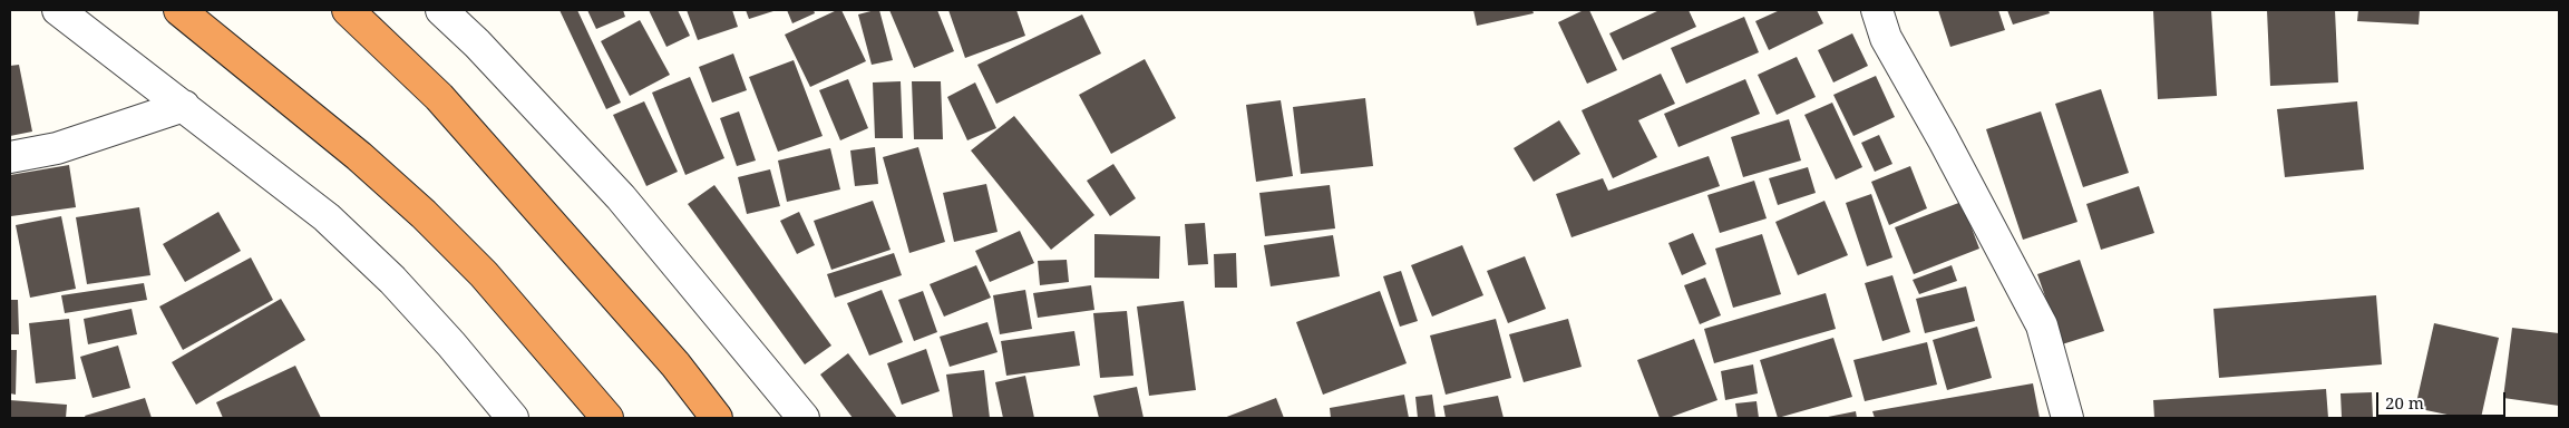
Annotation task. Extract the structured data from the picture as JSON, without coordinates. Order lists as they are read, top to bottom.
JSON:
{
  "scale_bar": "20 m"
}
